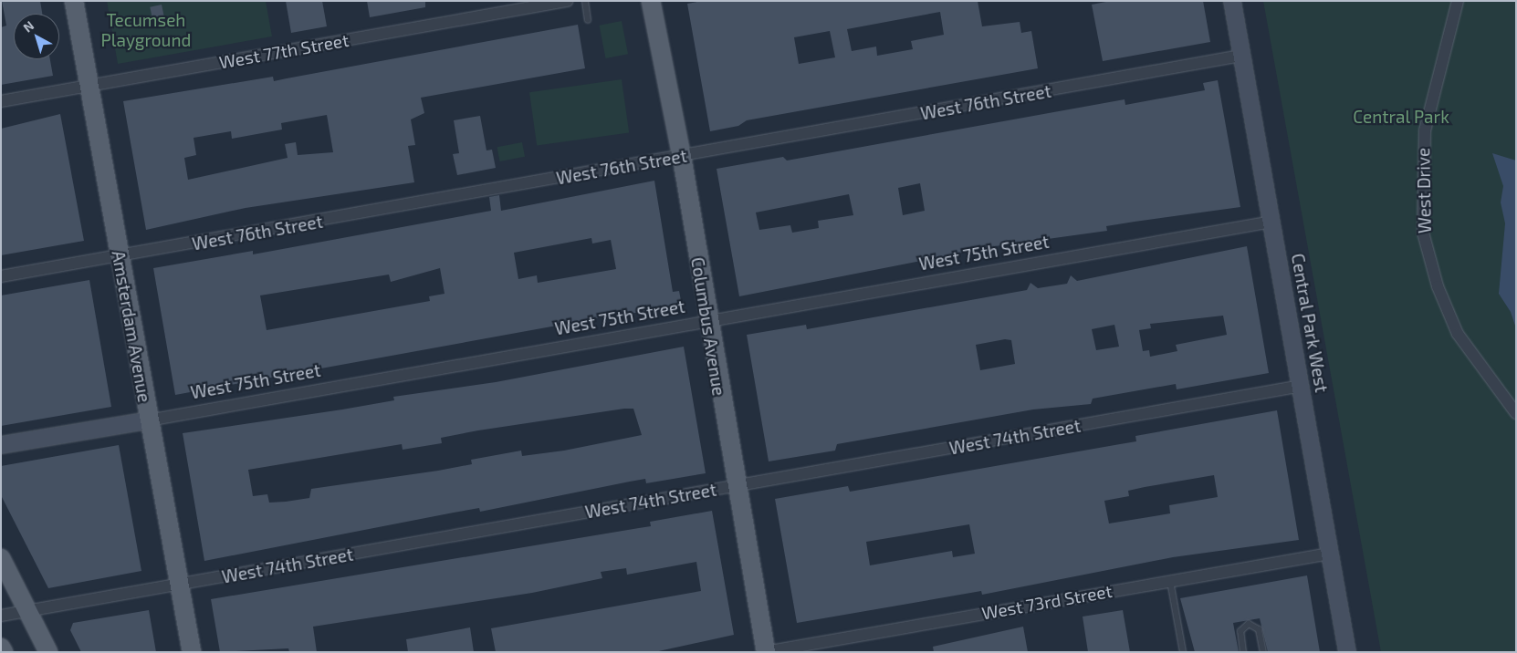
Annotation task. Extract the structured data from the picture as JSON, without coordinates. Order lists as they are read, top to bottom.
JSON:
{
  "streets": {
    "main road": [
      "West 75th Street",
      "Central Park West",
      "Amsterdam Avenue",
      "Columbus Avenue"
    ],
    "street": [
      "West 77th Street",
      "West 76th Street",
      "West Drive",
      "West 74th Street",
      "West 73rd Street"
    ]
  },
  "crossings": [
    ["West 77th Street", "Amsterdam Avenue"],
    ["West 76th Street", "Central Park West"],
    ["West 76th Street", "Amsterdam Avenue"],
    ["West 76th Street", "Columbus Avenue"],
    ["West 75th Street", "Central Park West"],
    ["West 75th Street", "Amsterdam Avenue"],
    ["West 75th Street", "Columbus Avenue"],
    ["Central Park West", "West 74th Street"],
    ["Central Park West", "West 73rd Street"],
    ["Amsterdam Avenue", "West 74th Street"],
    ["Columbus Avenue", "West 74th Street"],
    ["Columbus Avenue", "West 73rd Street"]
  ],
  "parks": ["Tecumseh Playground", "Central Park"],
  "north": "top left"
}
